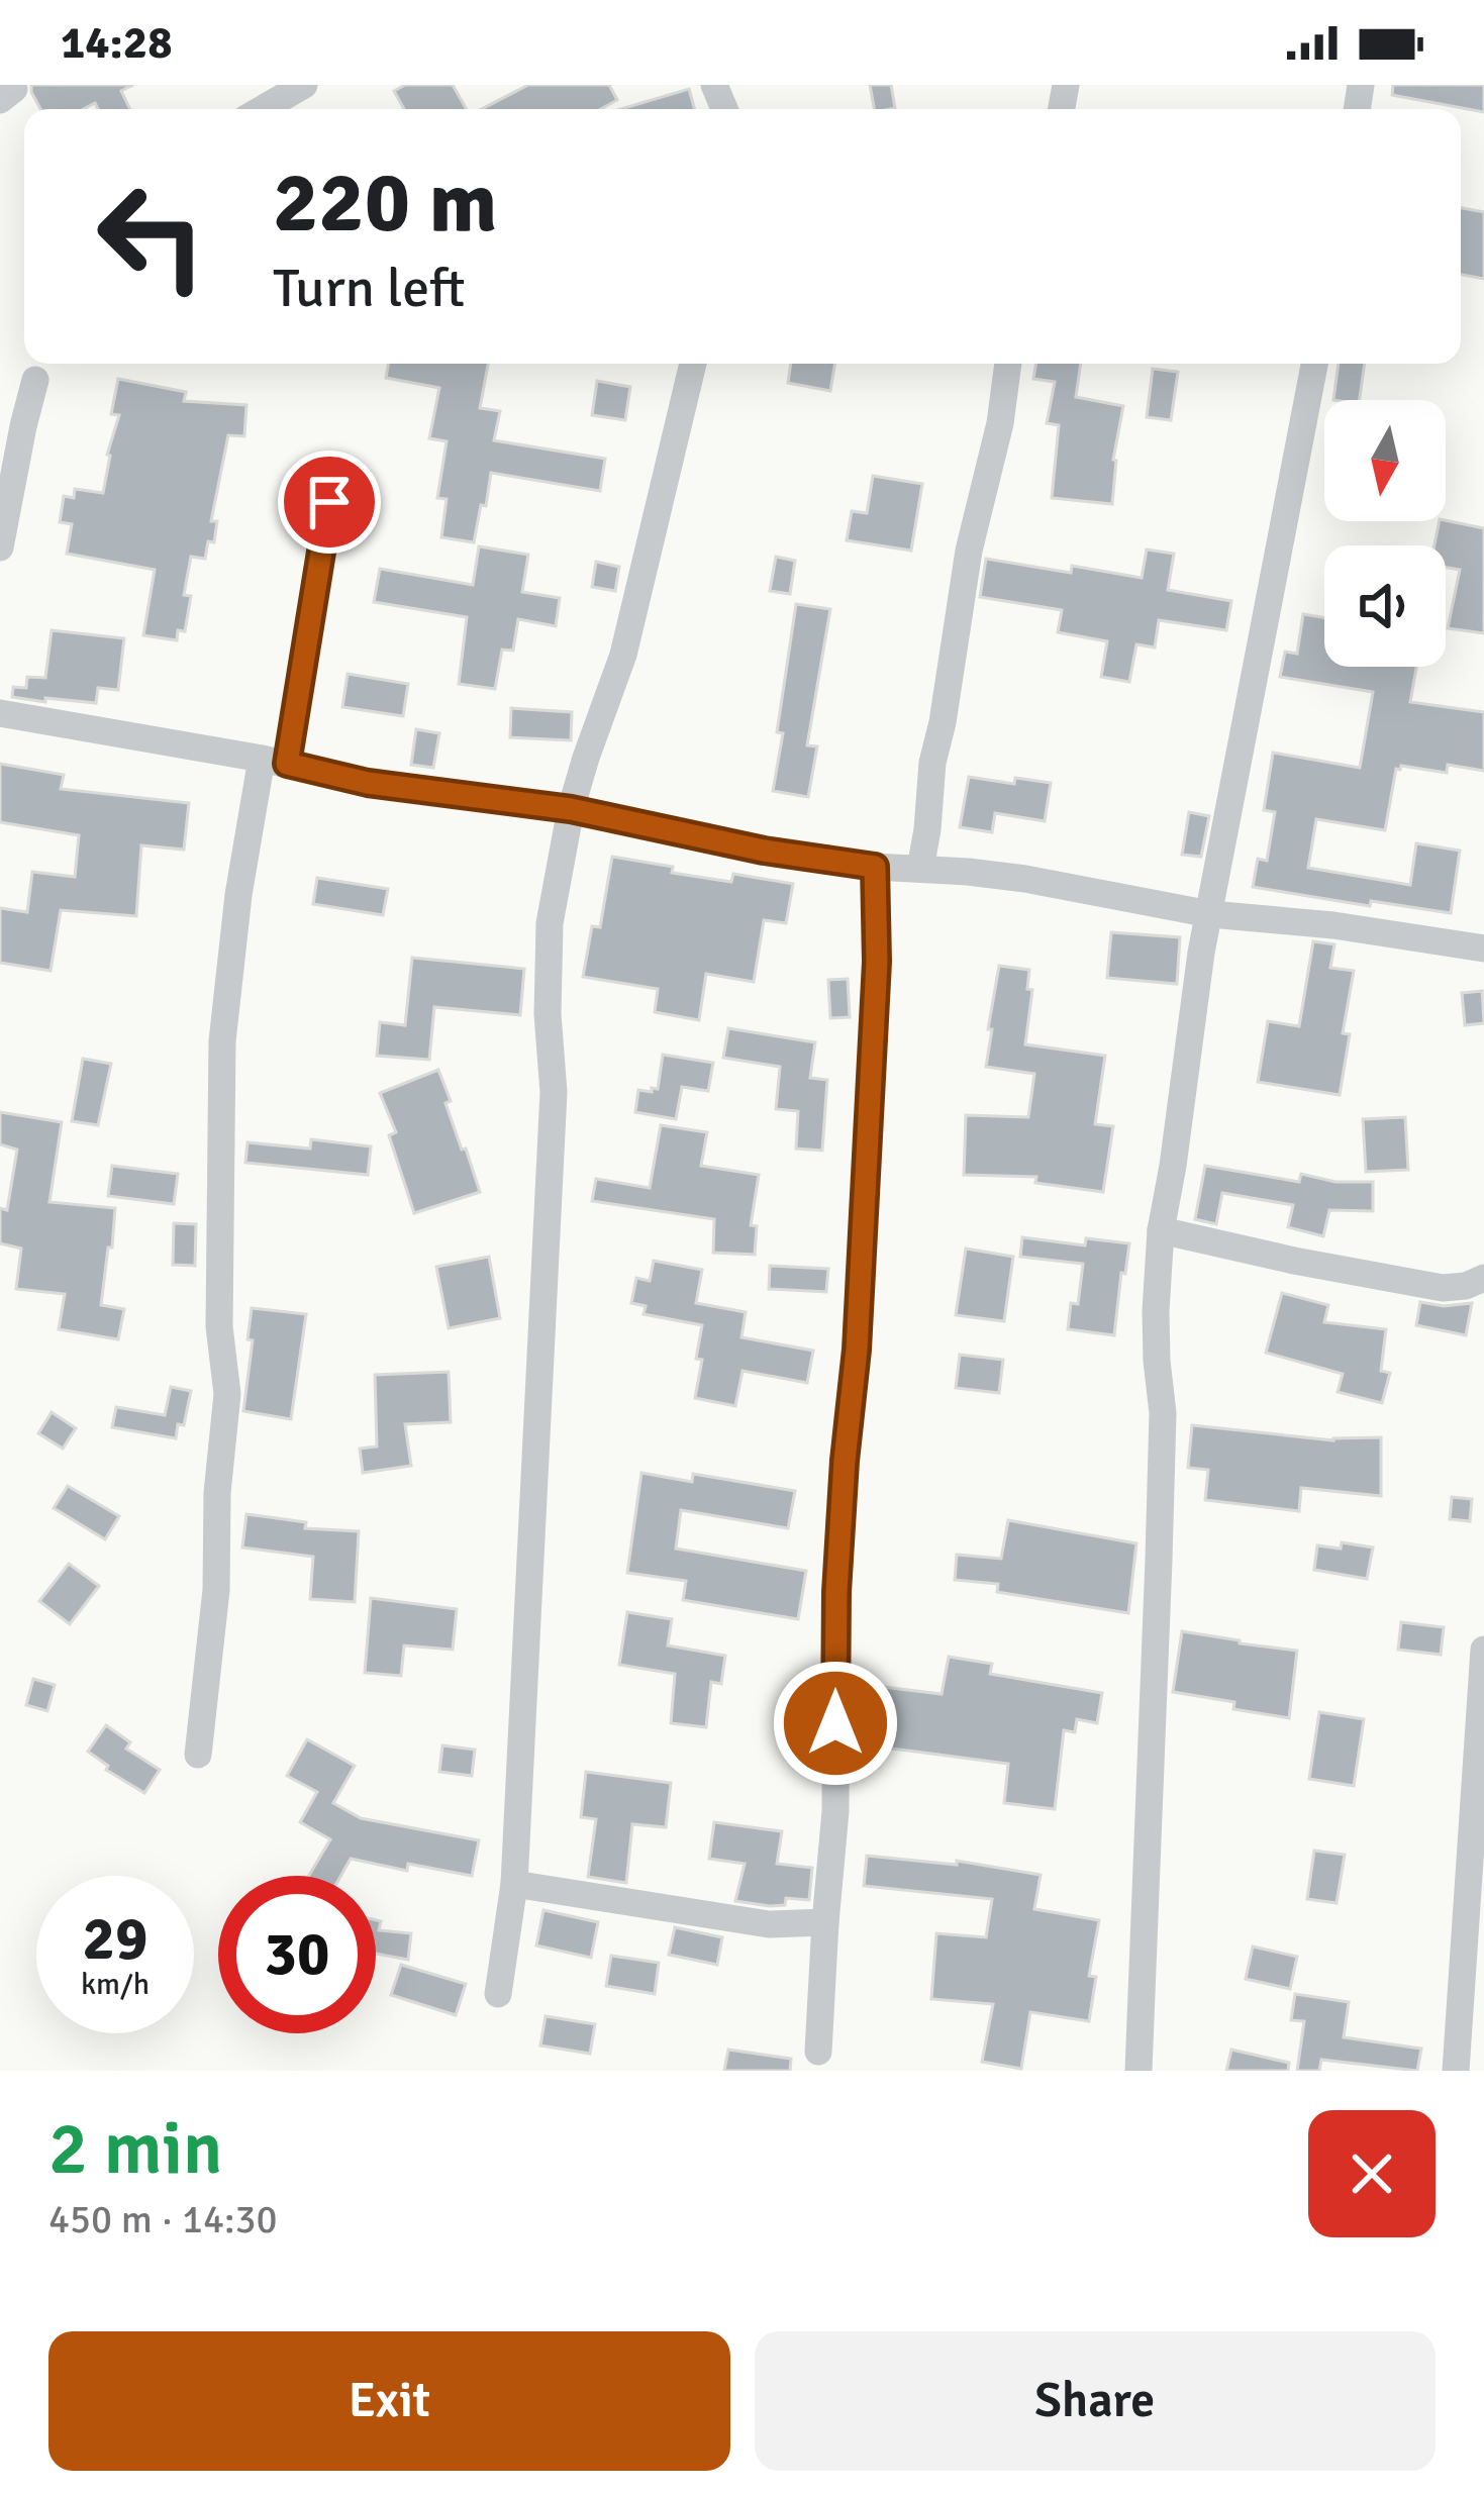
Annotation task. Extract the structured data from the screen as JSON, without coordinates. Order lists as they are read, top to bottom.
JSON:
{
  "north": "bottom",
  "page": {
    "status": "14:28",
    "turn": ["220 m", "Turn left"],
    "speed": "29 km/h",
    "limit": "30",
    "heading": ["2 min", "450 m · 14:30"],
    "buttons": ["Exit", "Share"]
  }
}
